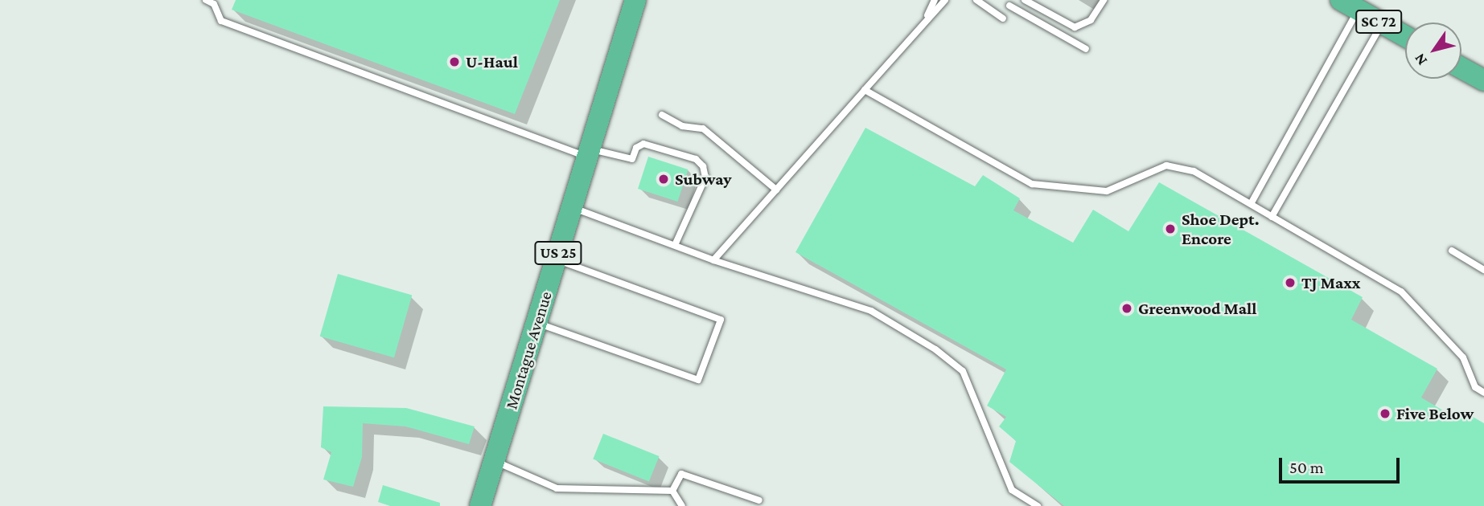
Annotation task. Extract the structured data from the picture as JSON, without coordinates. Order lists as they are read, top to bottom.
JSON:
{
  "streets": {
    "highway": ["SC 72", "US 25", "Montague Avenue"]
  },
  "places": [
    "U-Haul",
    "Subway",
    "Shoe Dept. Encore",
    "TJ Maxx",
    "Greenwood Mall",
    "Five Below"
  ],
  "scale_bar": "50 m",
  "north": "bottom left"
}
